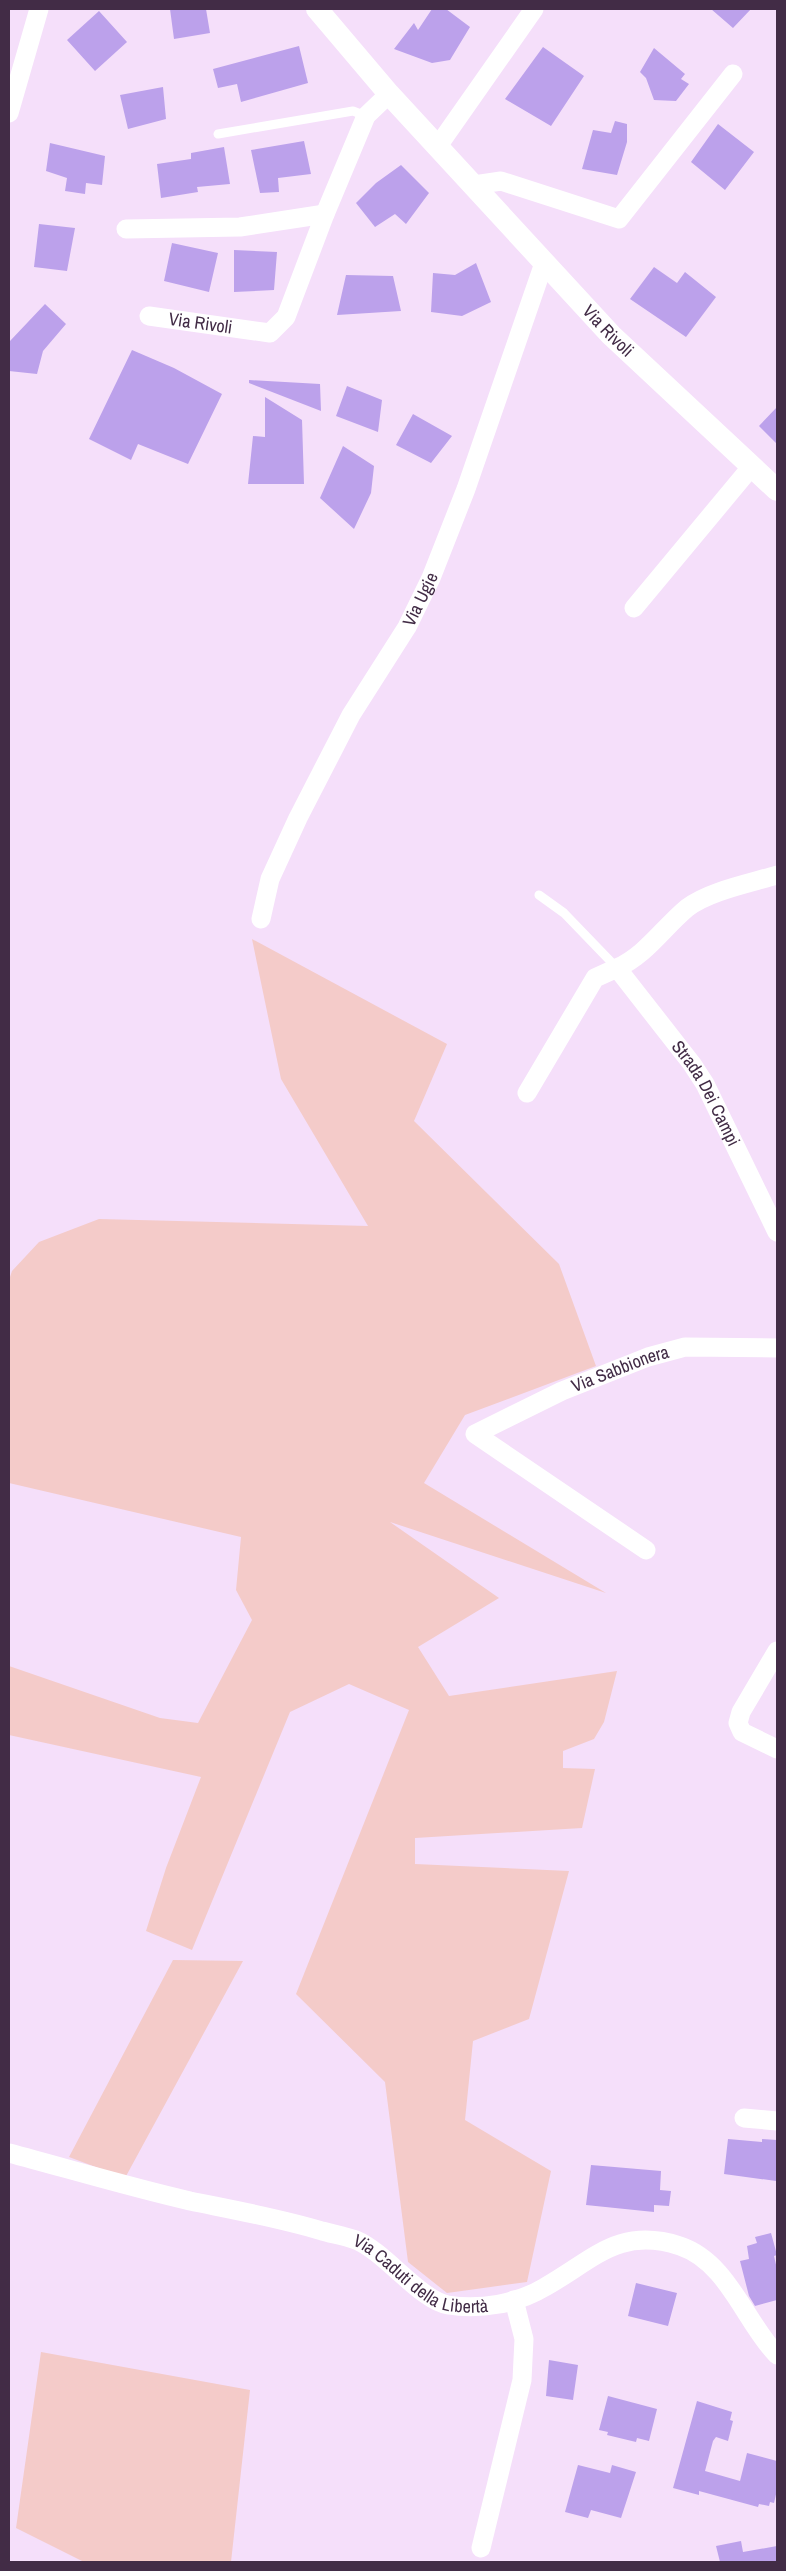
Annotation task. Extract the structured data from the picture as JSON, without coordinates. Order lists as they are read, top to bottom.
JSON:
{
  "streets": {
    "street": [
      "Via Rivoli",
      "Via Ugie",
      "Strada Dei Campi",
      "Via Sabbionera",
      "Via Caduti della Libertà"
    ]
  },
  "crossings": [
    ["Via Rivoli", "Via Ugie"]
  ]
}
